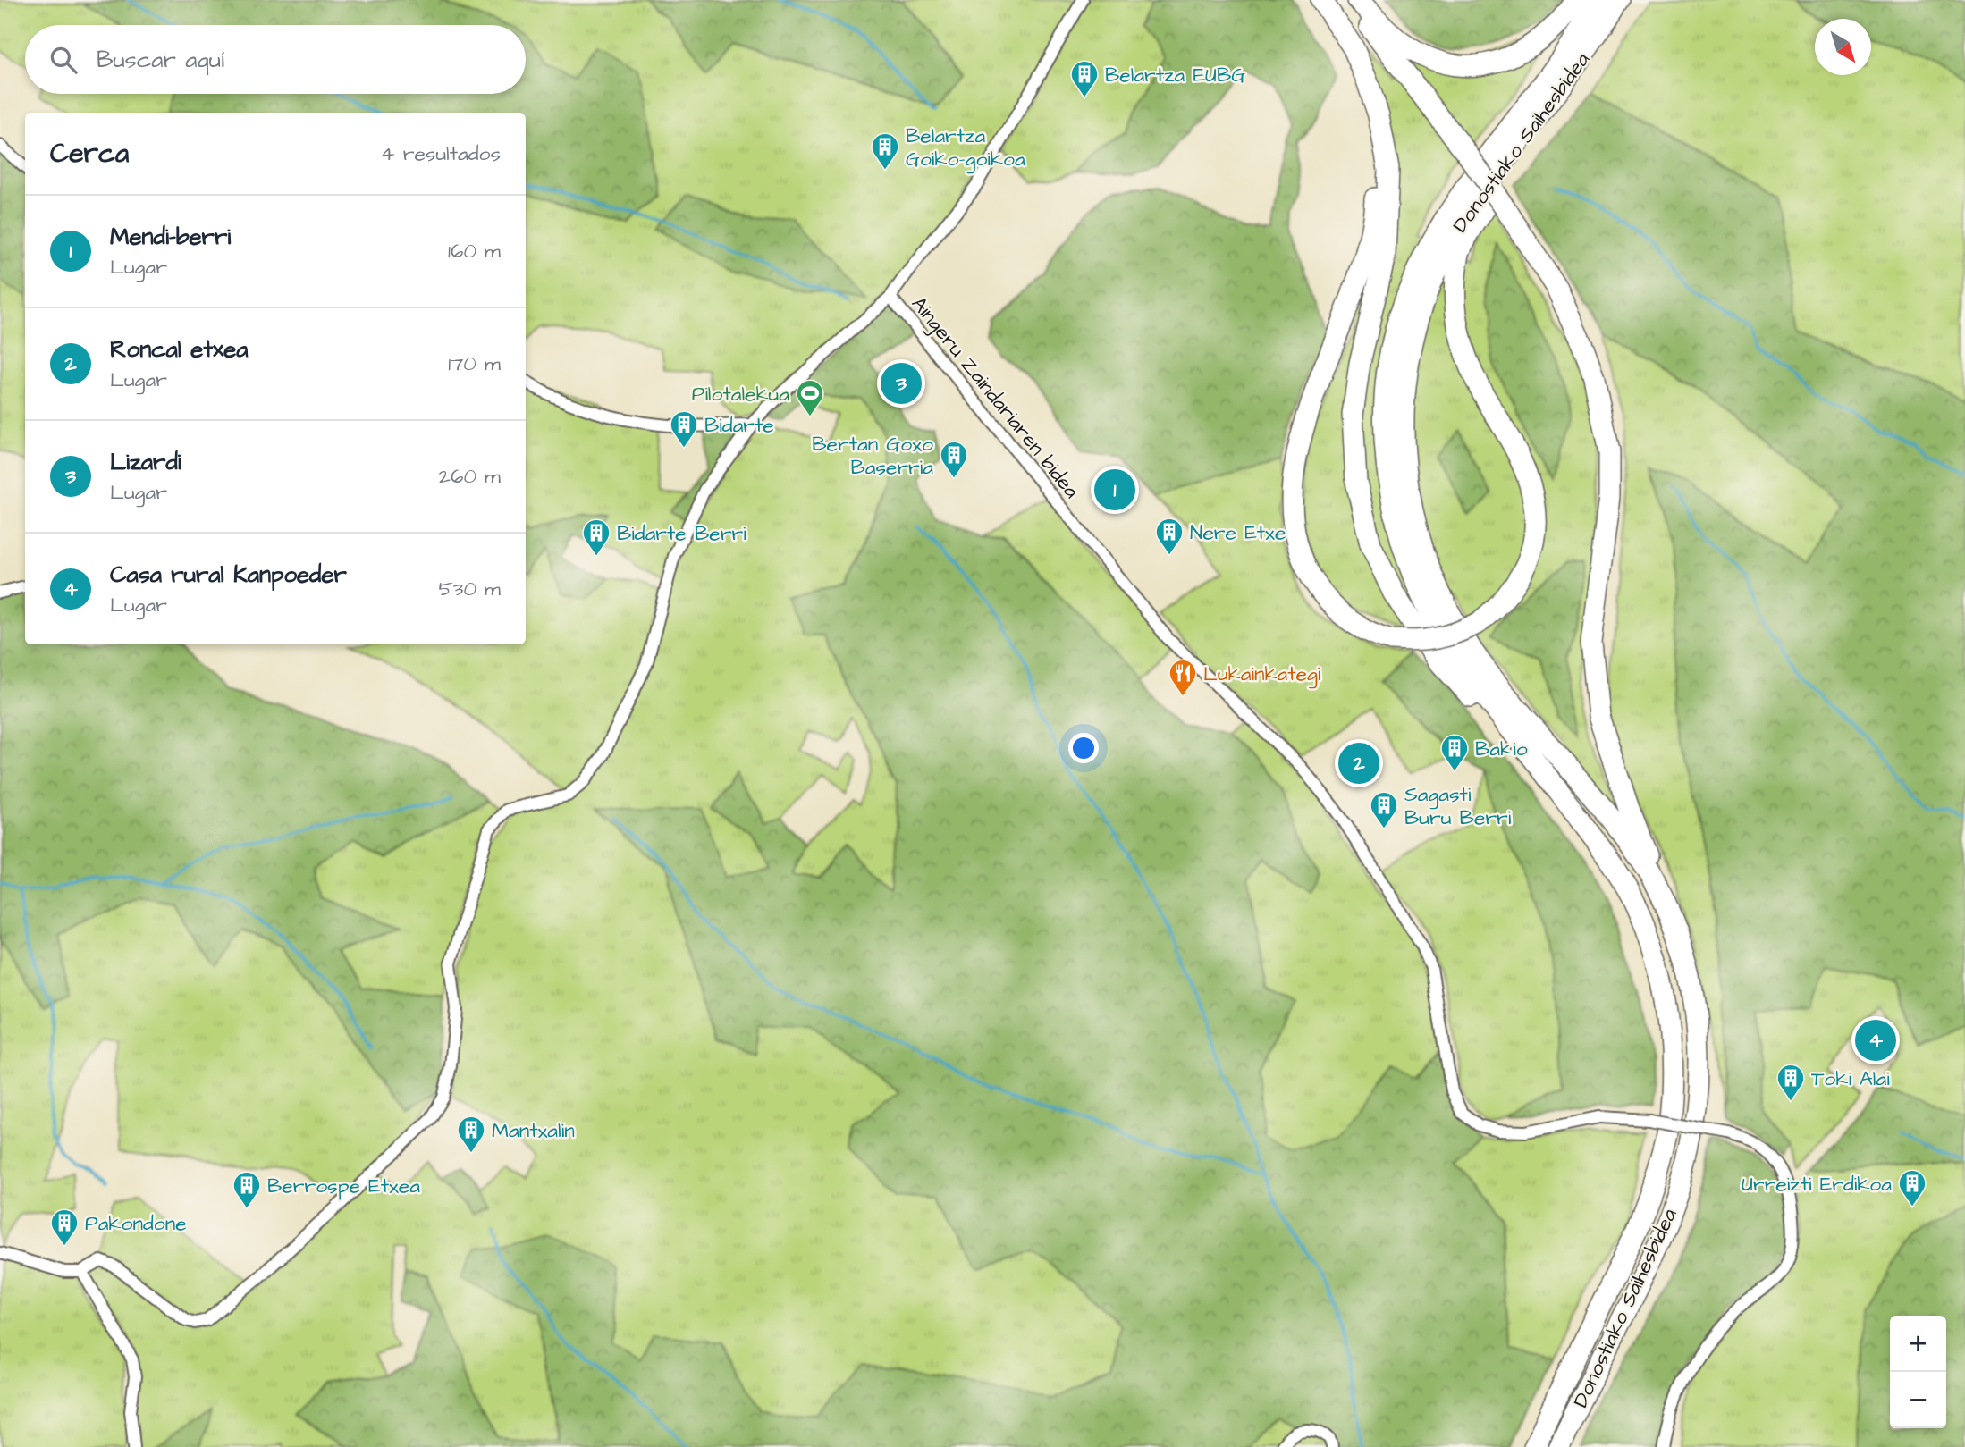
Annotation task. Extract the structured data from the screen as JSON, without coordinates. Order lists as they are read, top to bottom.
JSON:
{
  "streets": {
    "highway": ["Donostiako Saihesbidea"],
    "street": ["Aingeru Zaindariaren bidea"]
  },
  "places": {
    "building": [
      "Belartza EUBG",
      "Belartza Goiko-goikoa",
      "Bidarte",
      "Bertan Goxo Baserria",
      "Nere Etxe",
      "Bidarte Berri",
      "Bakio",
      "Sagasti Buru Berri",
      "Toki Alai",
      "Mantxalin",
      "Urreizti Erdikoa",
      "Berrospe Etxea",
      "Pakondone"
    ],
    "sports": ["Pilotalekua"],
    "restaurant": ["Lukainkategi"]
  },
  "north": "bottom right",
  "page": {
    "search": "Buscar aquí",
    "heading": ["Cerca", "4 resultados"],
    "list": [
      {
        "mark": "1",
        "name": "Mendi-berri",
        "note": "Lugar",
        "value": "160 m"
      },
      {
        "mark": "2",
        "name": "Roncal etxea",
        "note": "Lugar",
        "value": "170 m"
      },
      {
        "mark": "3",
        "name": "Lizardi",
        "note": "Lugar",
        "value": "260 m"
      },
      {
        "mark": "4",
        "name": "Casa rural Kanpoeder",
        "note": "Lugar",
        "value": "530 m"
      }
    ],
    "pins": [
      "3",
      "1",
      "2",
      "4"
    ],
    "map_buttons": ["+", "−"]
  }
}
